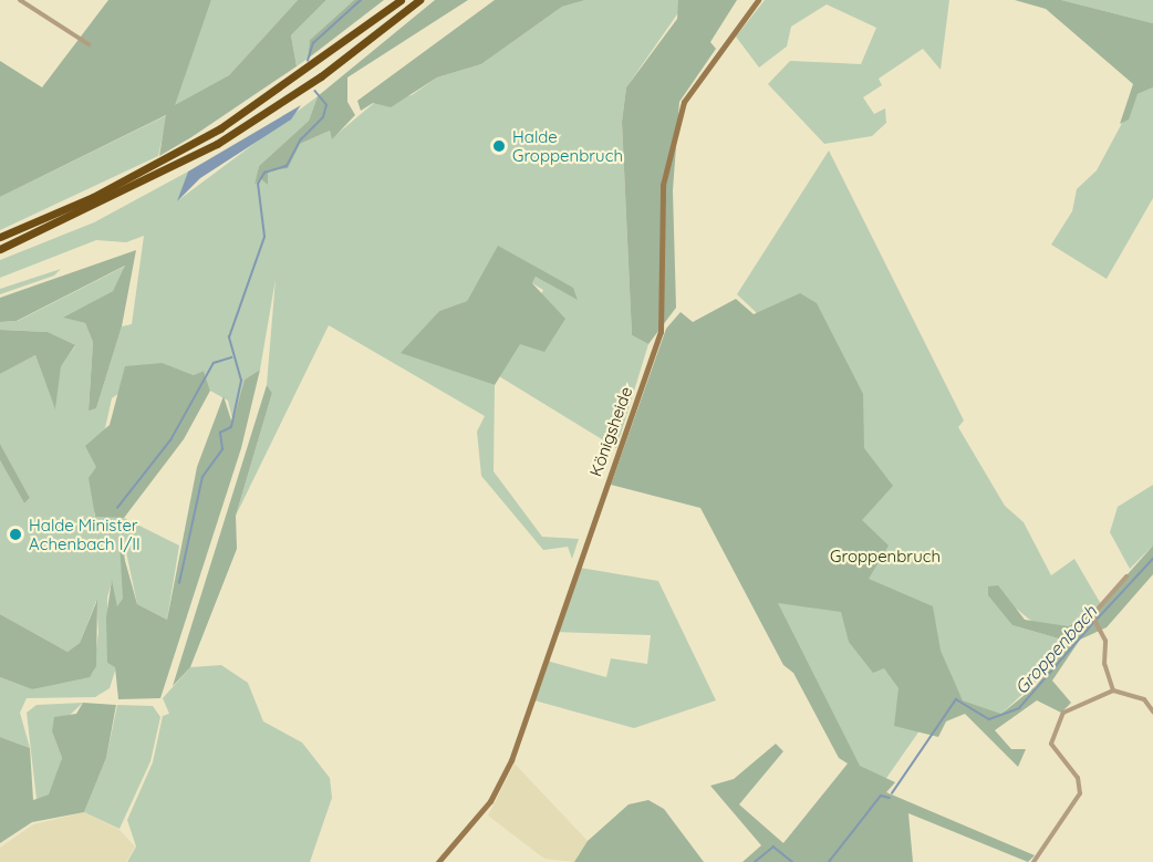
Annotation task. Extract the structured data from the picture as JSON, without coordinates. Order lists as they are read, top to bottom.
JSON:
{
  "streets": {
    "main road": ["Königsheide"]
  },
  "water": ["Groppenbach"],
  "parks": ["Groppenbruch"],
  "places": ["Halde Groppenbruch", "Halde Minister Achenbach I/II"]
}
